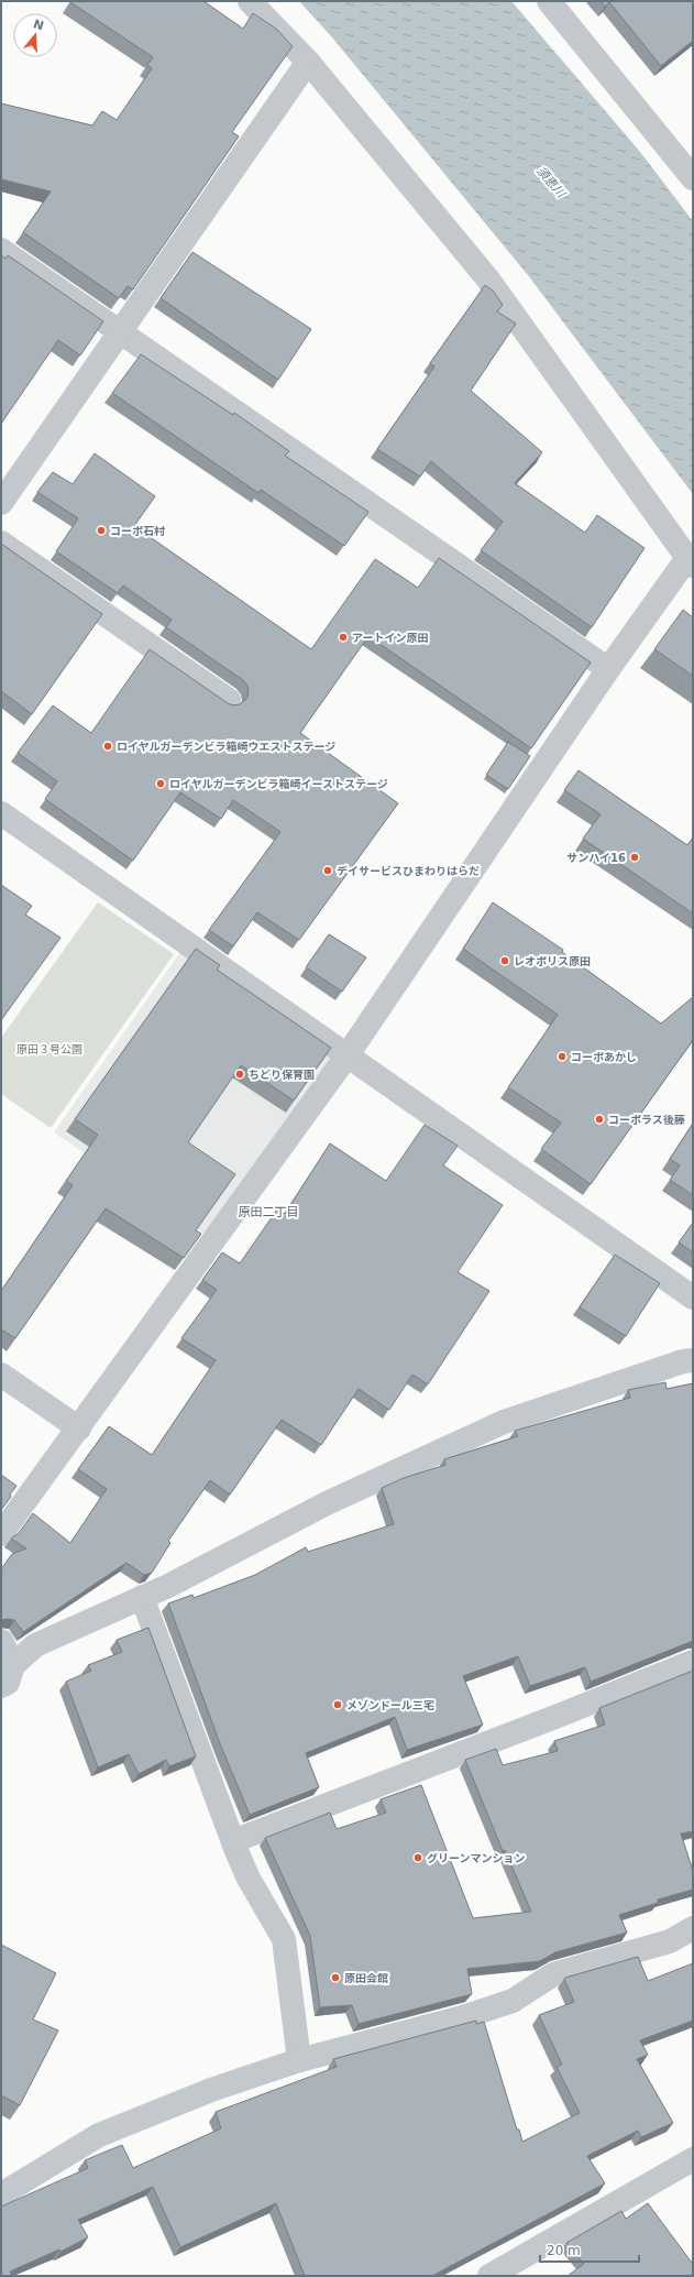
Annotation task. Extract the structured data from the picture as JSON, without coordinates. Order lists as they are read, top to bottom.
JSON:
{
  "districts": ["原田二丁目"],
  "water": ["須恵川"],
  "parks": ["原田３号公園"],
  "places": [
    "コーポ石村",
    "アートイン原田",
    "ロイヤルガーデンビラ箱崎ウエストステージ",
    "ロイヤルガーデンビラ箱崎イーストステージ",
    "サンハイ16",
    "デイサービスひまわりはらだ",
    "レオポリス原田",
    "コーポあかし",
    "ちどり保育園",
    "コーポラス後藤",
    "メゾンドール三宅",
    "グリーンマンション",
    "原田会館"
  ],
  "scale_bar": "20 m",
  "north": "top"
}
